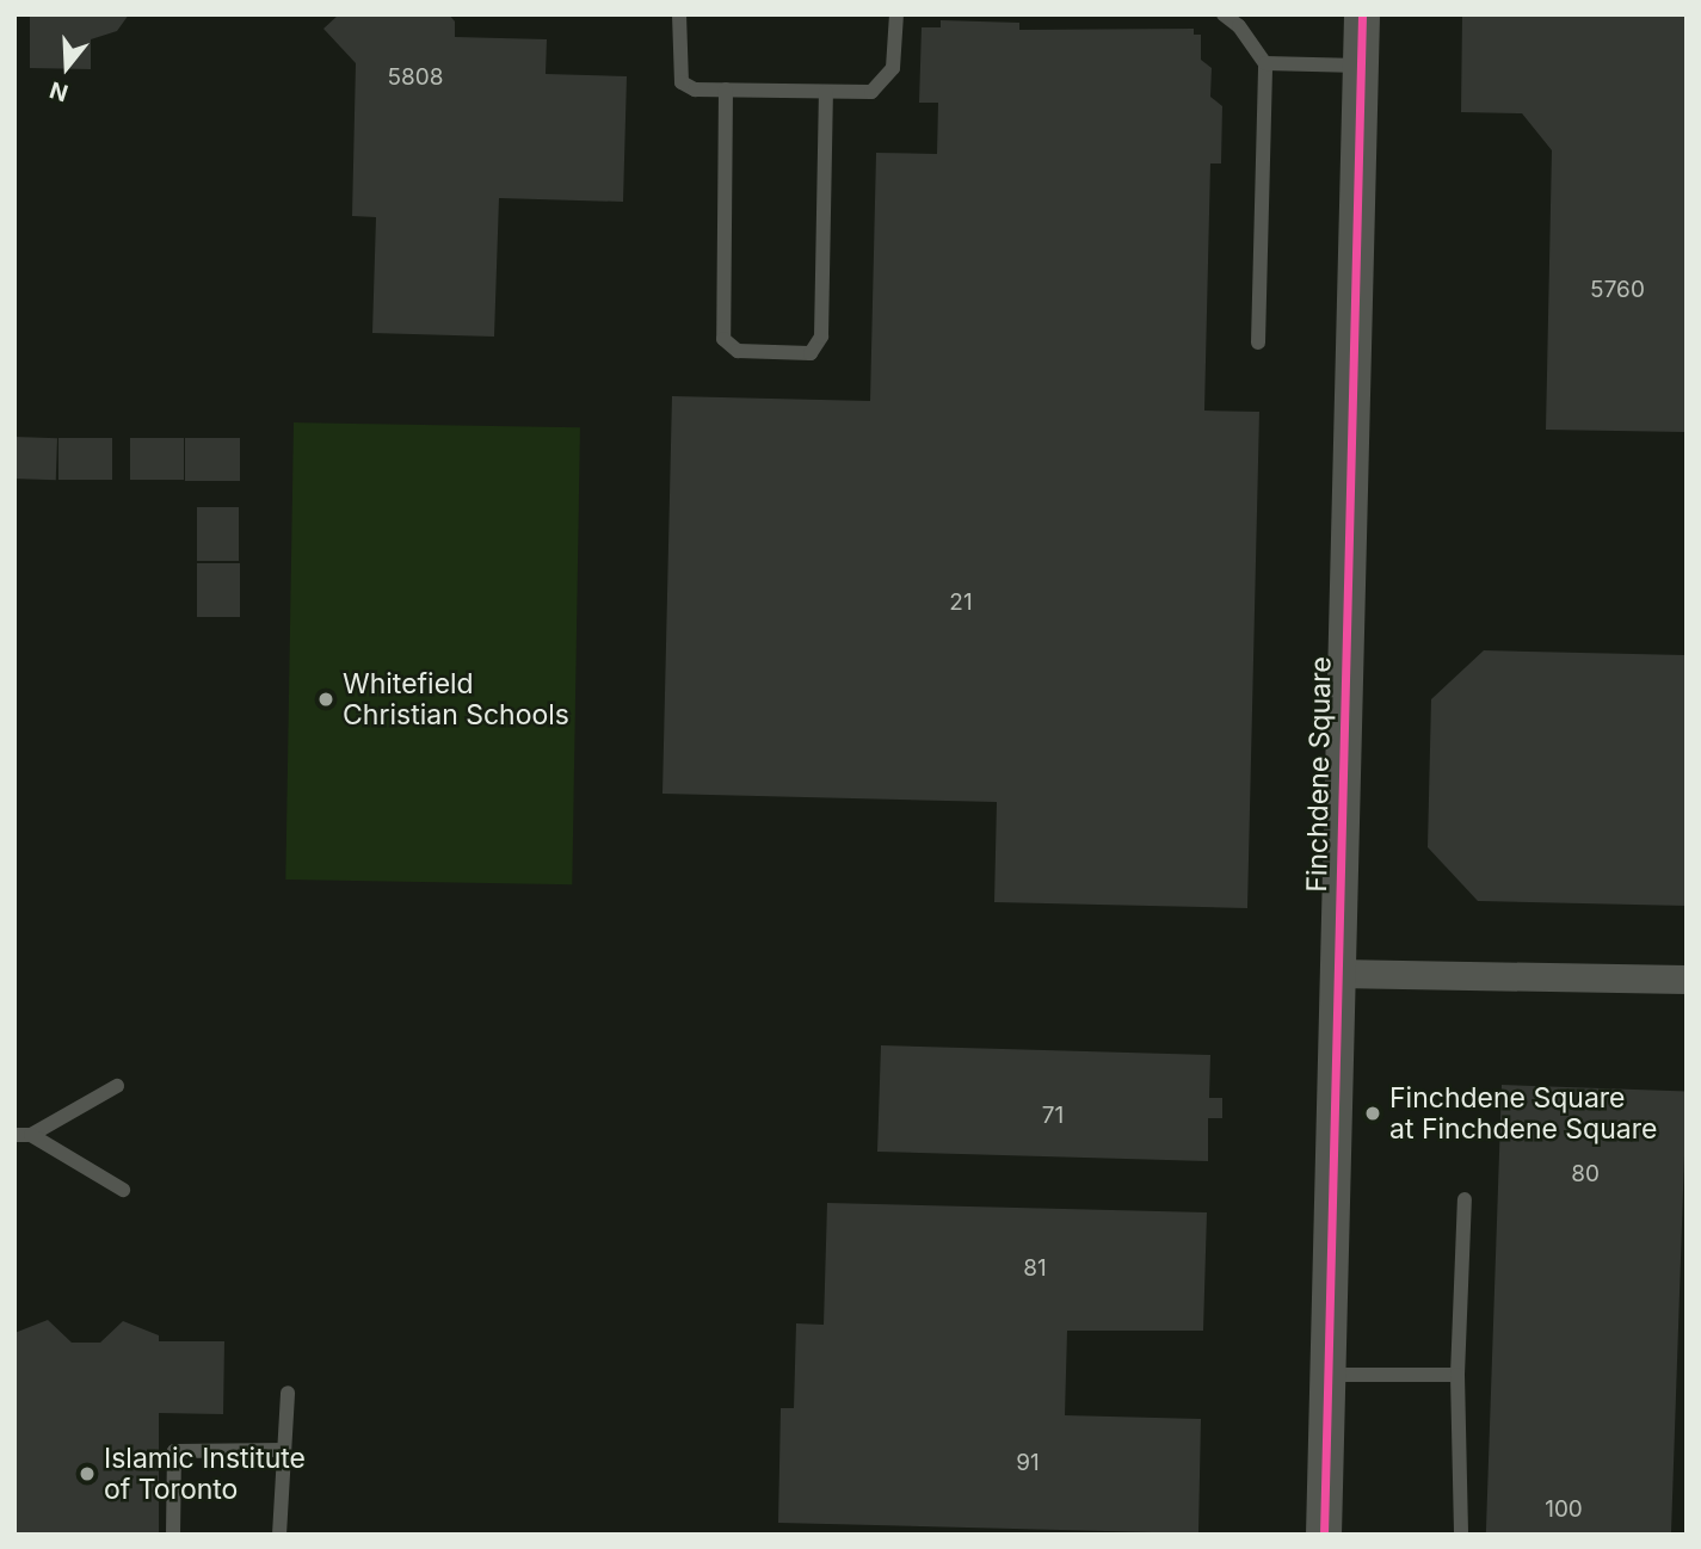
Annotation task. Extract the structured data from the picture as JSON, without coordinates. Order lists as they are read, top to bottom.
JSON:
{
  "streets": {
    "street": ["Finchdene Square"]
  },
  "places": ["Whitefield Christian Schools", "Finchdene Square at Finchdene Square", "Islamic Institute of Toronto"],
  "house_numbers": [
    "5808",
    "5760",
    "21",
    "71",
    "80",
    "81",
    "91",
    "100"
  ],
  "north": "bottom"
}
